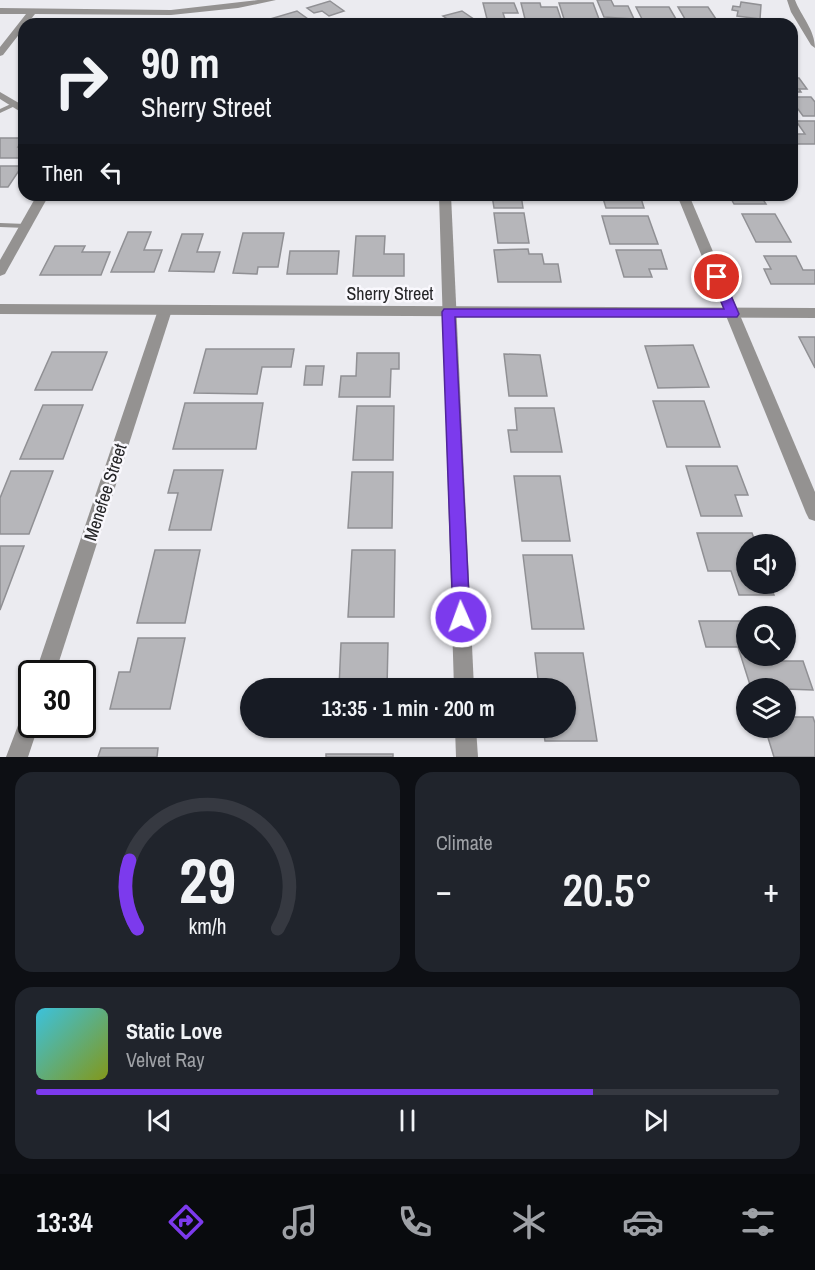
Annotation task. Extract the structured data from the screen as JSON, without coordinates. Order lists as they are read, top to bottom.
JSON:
{
  "streets": {
    "street": ["Sherry Street", "Menefee Street"]
  },
  "crossings": [
    ["Sherry Street", "Menefee Street"]
  ],
  "page": {
    "turn": ["90 m", "Sherry Street"],
    "then": "Then",
    "limit": "30",
    "trip": "13:35 · 1 min · 200 m",
    "tile": "Climate",
    "heat": ["−", "20.5°", "+"],
    "song": ["Static Love", "Velvet Ray"],
    "tabs": "13:34",
    "gauge": ["29", "km/h"]
  }
}
